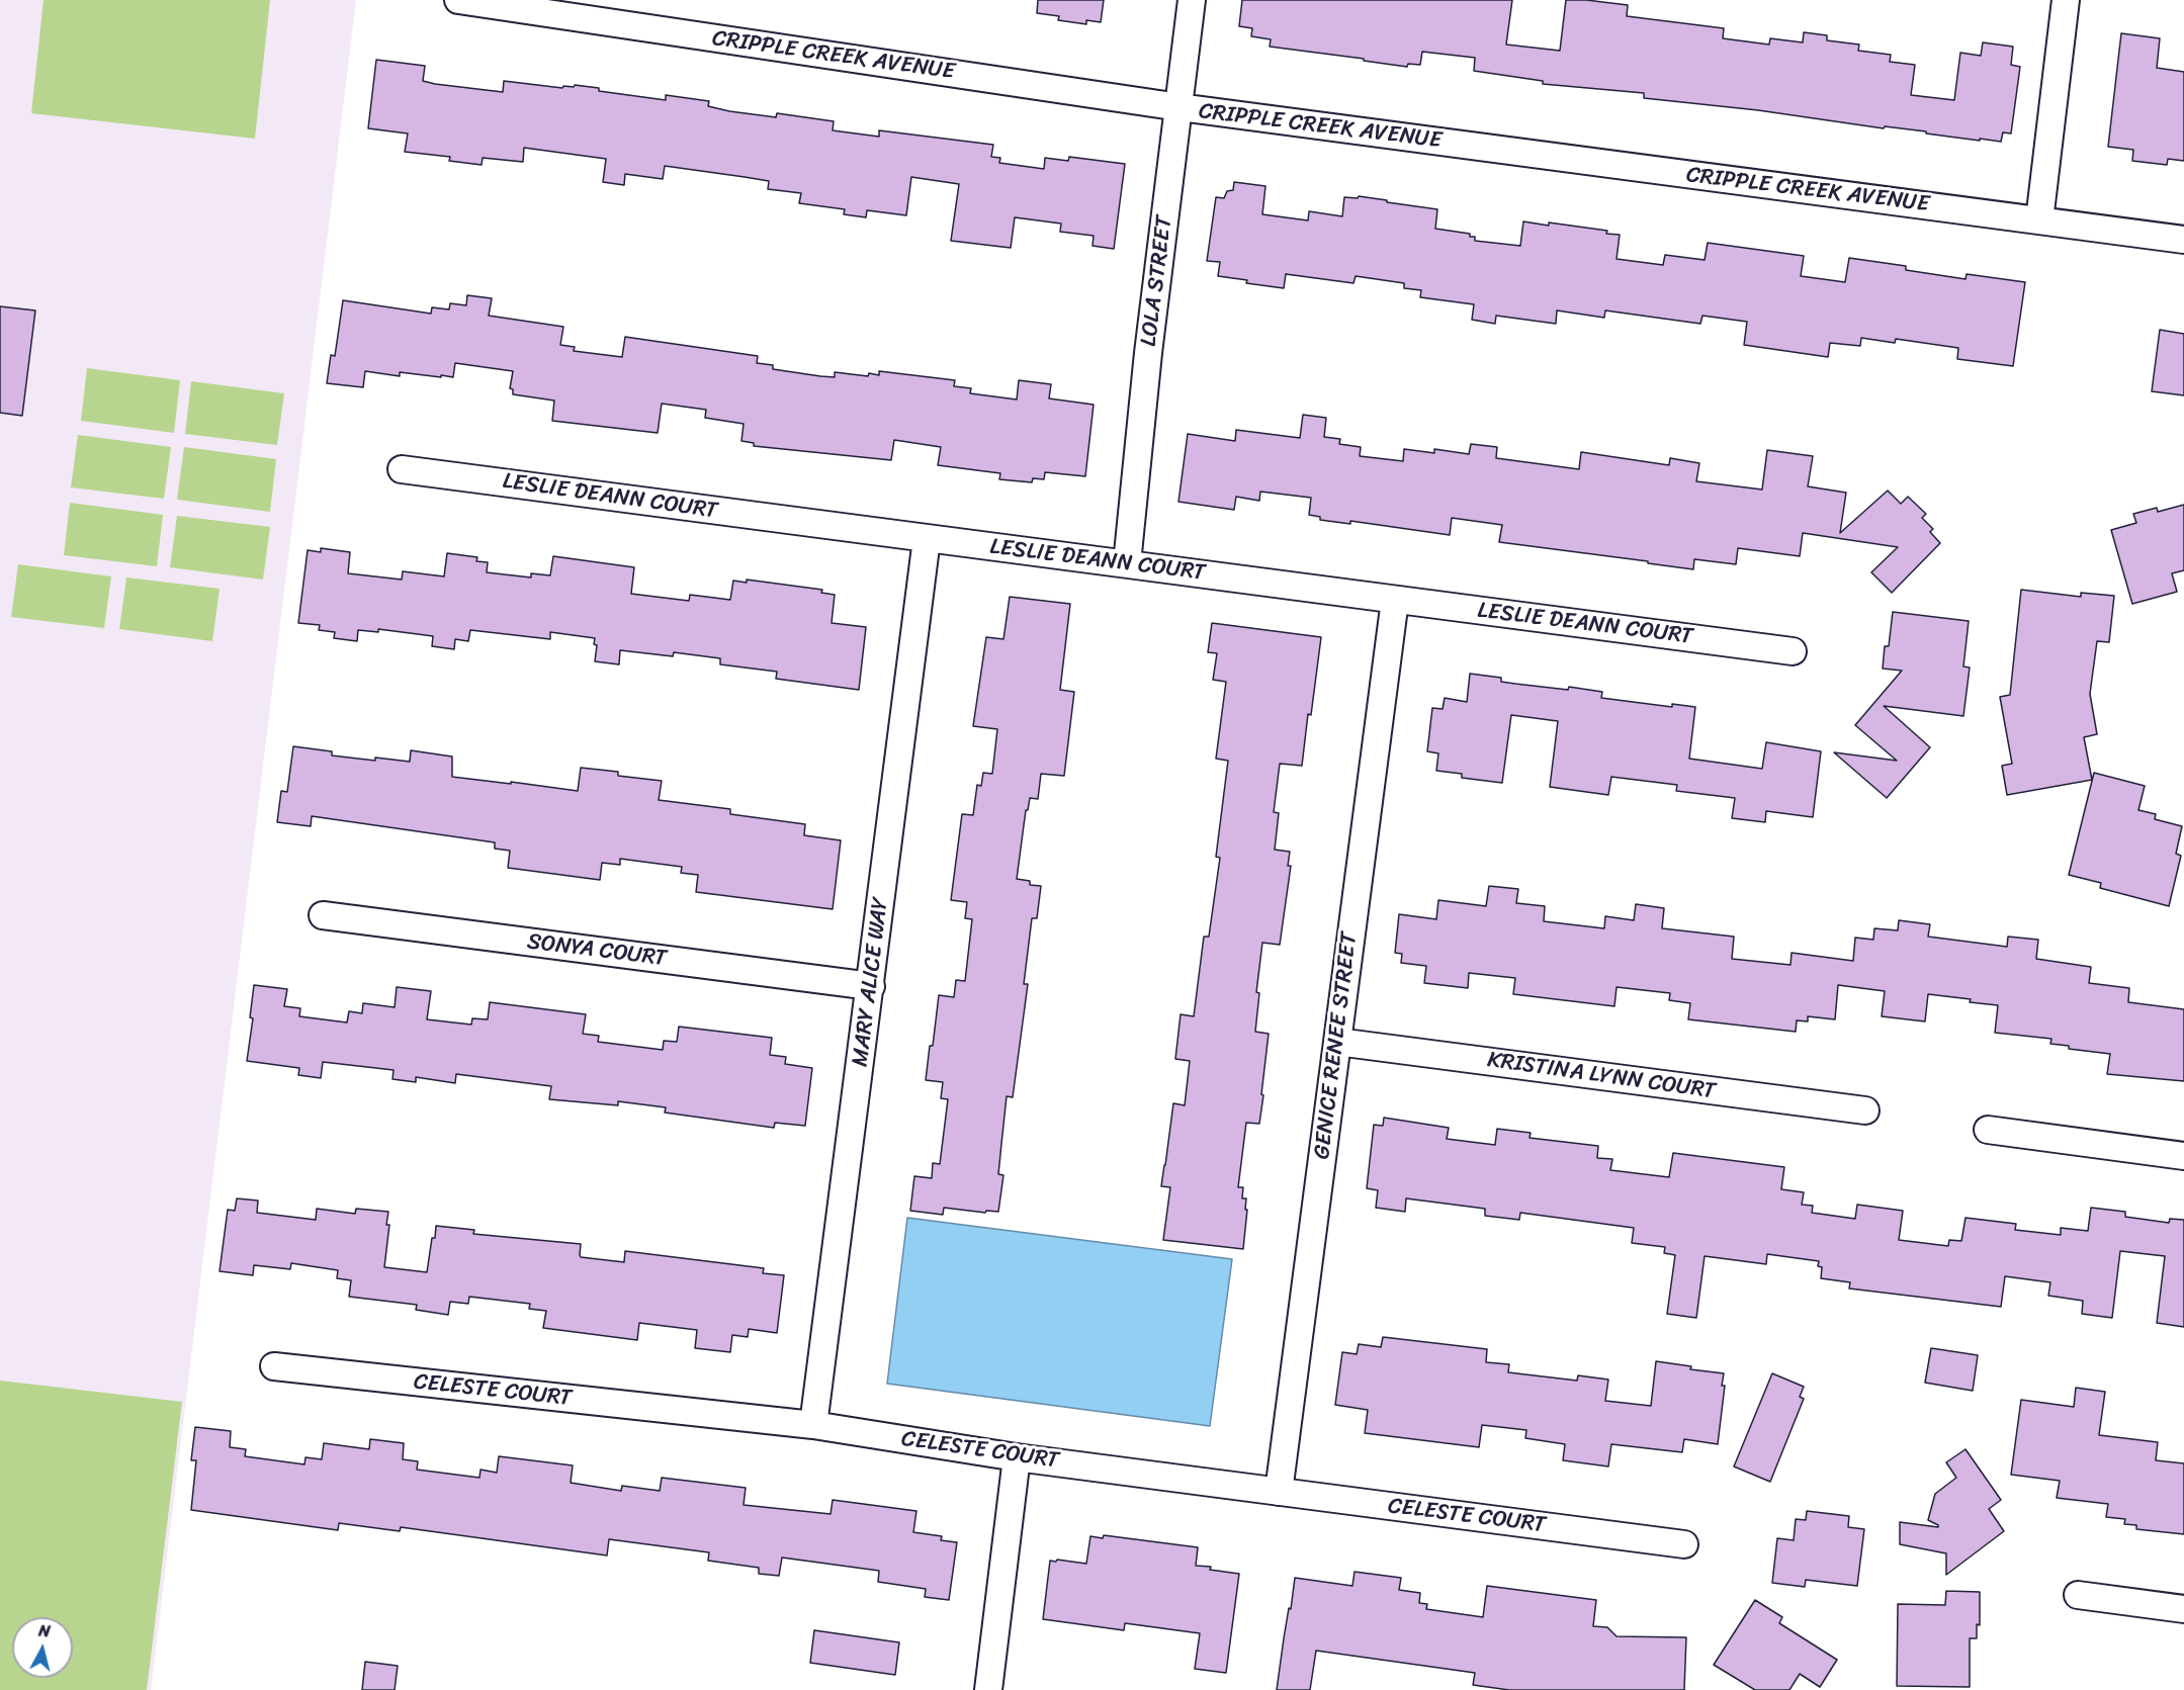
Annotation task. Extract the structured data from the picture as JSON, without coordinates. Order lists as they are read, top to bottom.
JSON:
{
  "streets": {
    "street": [
      "CRIPPLE CREEK AVENUE",
      "LOLA STREET",
      "LESLIE DEANN COURT",
      "SONYA COURT",
      "MARY ALICE WAY",
      "GENICE RENEE STREET",
      "KRISTINA LYNN COURT",
      "CELESTE COURT"
    ]
  },
  "crossings": [
    ["CRIPPLE CREEK AVENUE", "LOLA STREET"],
    ["LOLA STREET", "LESLIE DEANN COURT"],
    ["LESLIE DEANN COURT", "MARY ALICE WAY"],
    ["LESLIE DEANN COURT", "GENICE RENEE STREET"],
    ["SONYA COURT", "MARY ALICE WAY"],
    ["MARY ALICE WAY", "CELESTE COURT"],
    ["GENICE RENEE STREET", "KRISTINA LYNN COURT"],
    ["GENICE RENEE STREET", "CELESTE COURT"]
  ],
  "north": "top"
}
